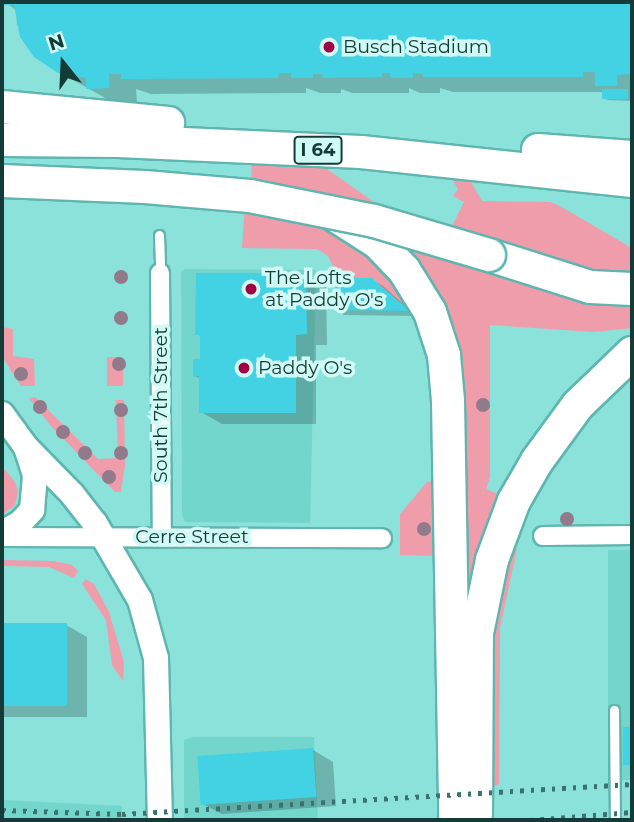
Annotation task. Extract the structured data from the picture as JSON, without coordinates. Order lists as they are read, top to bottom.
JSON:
{
  "streets": {
    "highway": ["I 64"],
    "street": ["South 7th Street", "Cerre Street"]
  },
  "crossings": [
    ["South 7th Street", "Cerre Street"]
  ],
  "places": ["Busch Stadium", "The Lofts at Paddy O's", "Paddy O's"],
  "north": "top"
}
